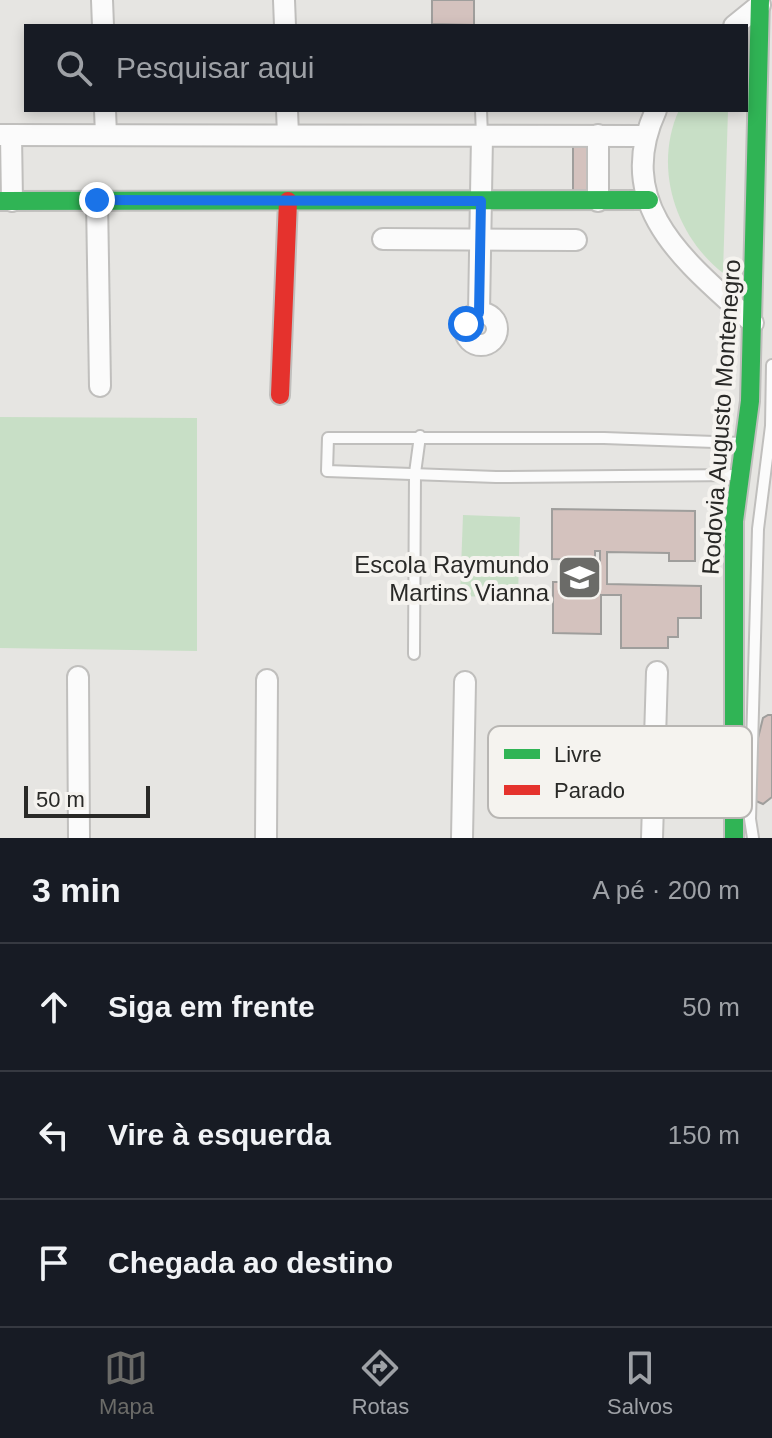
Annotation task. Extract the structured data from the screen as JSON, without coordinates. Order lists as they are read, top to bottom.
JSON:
{
  "streets": {
    "main road": ["Rodovia Augusto Montenegro"]
  },
  "places": {
    "school or university": ["Escola Raymundo Martins Vianna"]
  },
  "legend": ["Livre", "Parado"],
  "scale_bar": "50 m",
  "page": {
    "search": "Pesquisar aqui",
    "scale": "50 m",
    "heading": ["3 min", "A pé · 200 m"],
    "list": [
      ["Siga em frente", "50 m"],
      ["Vire à esquerda", "150 m"],
      "Chegada ao destino"
    ],
    "nav": ["Mapa", "Rotas", "Salvos"]
  }
}
